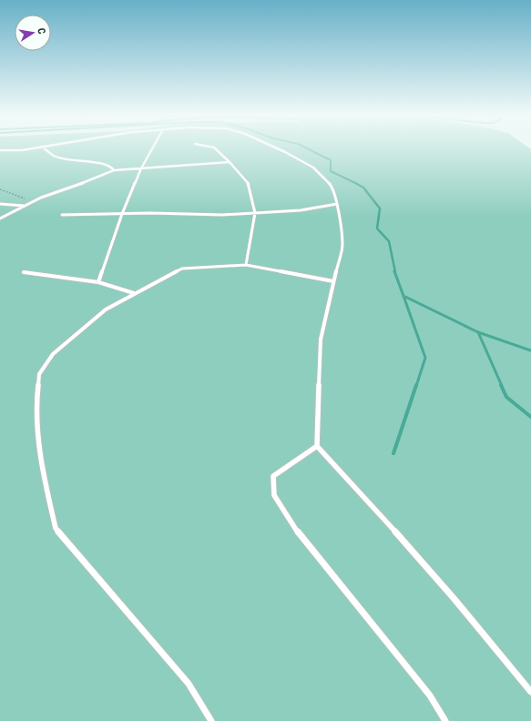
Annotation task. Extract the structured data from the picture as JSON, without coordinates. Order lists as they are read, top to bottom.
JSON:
{
  "north": "right"
}
